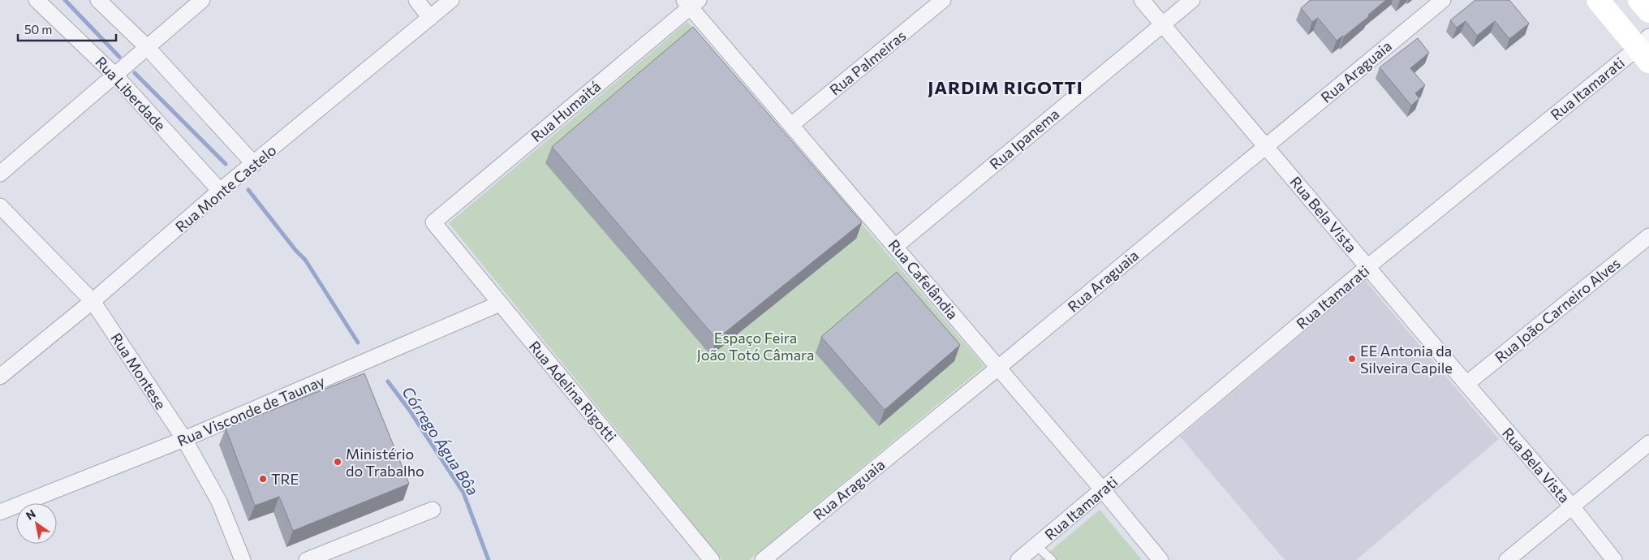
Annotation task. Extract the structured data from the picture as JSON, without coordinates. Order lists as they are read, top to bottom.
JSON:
{
  "streets": {
    "street": [
      "Rua Palmeiras",
      "Rua Araguaia",
      "Rua Itamarati",
      "Rua Liberdade",
      "Rua Humaitá",
      "Rua Ipanema",
      "Rua Monte Castelo",
      "Rua Bela Vista",
      "Rua Cafelândia",
      "Rua João Carneiro Alves",
      "Rua Montese",
      "Rua Adelina Rigotti",
      "Rua Visconde de Taunay"
    ]
  },
  "crossings": [
    ["Rua Palmeiras", "Rua Cafelândia"],
    ["Rua Araguaia", "Rua Bela Vista"],
    ["Rua Araguaia", "Rua Cafelândia"],
    ["Rua Itamarati", "Rua Bela Vista"],
    ["Rua Itamarati", "Rua Cafelândia"],
    ["Rua Liberdade", "Rua Monte Castelo"],
    ["Rua Humaitá", "Rua Cafelândia"],
    ["Rua Humaitá", "Rua Adelina Rigotti"],
    ["Rua Ipanema", "Rua Bela Vista"],
    ["Rua Ipanema", "Rua Cafelândia"],
    ["Rua Monte Castelo", "Rua Montese"],
    ["Rua Bela Vista", "Rua João Carneiro Alves"],
    ["Rua Montese", "Rua Visconde de Taunay"],
    ["Rua Adelina Rigotti", "Rua Visconde de Taunay"]
  ],
  "districts": ["JARDIM RIGOTTI"],
  "water": ["Córrego Água Bôa"],
  "parks": ["Espaço Feira João Totó Câmara"],
  "places": ["EE Antonia da Silveira Capile", "Ministério do Trabalho", "TRE"],
  "scale_bar": "50 m",
  "north": "top left"
}
